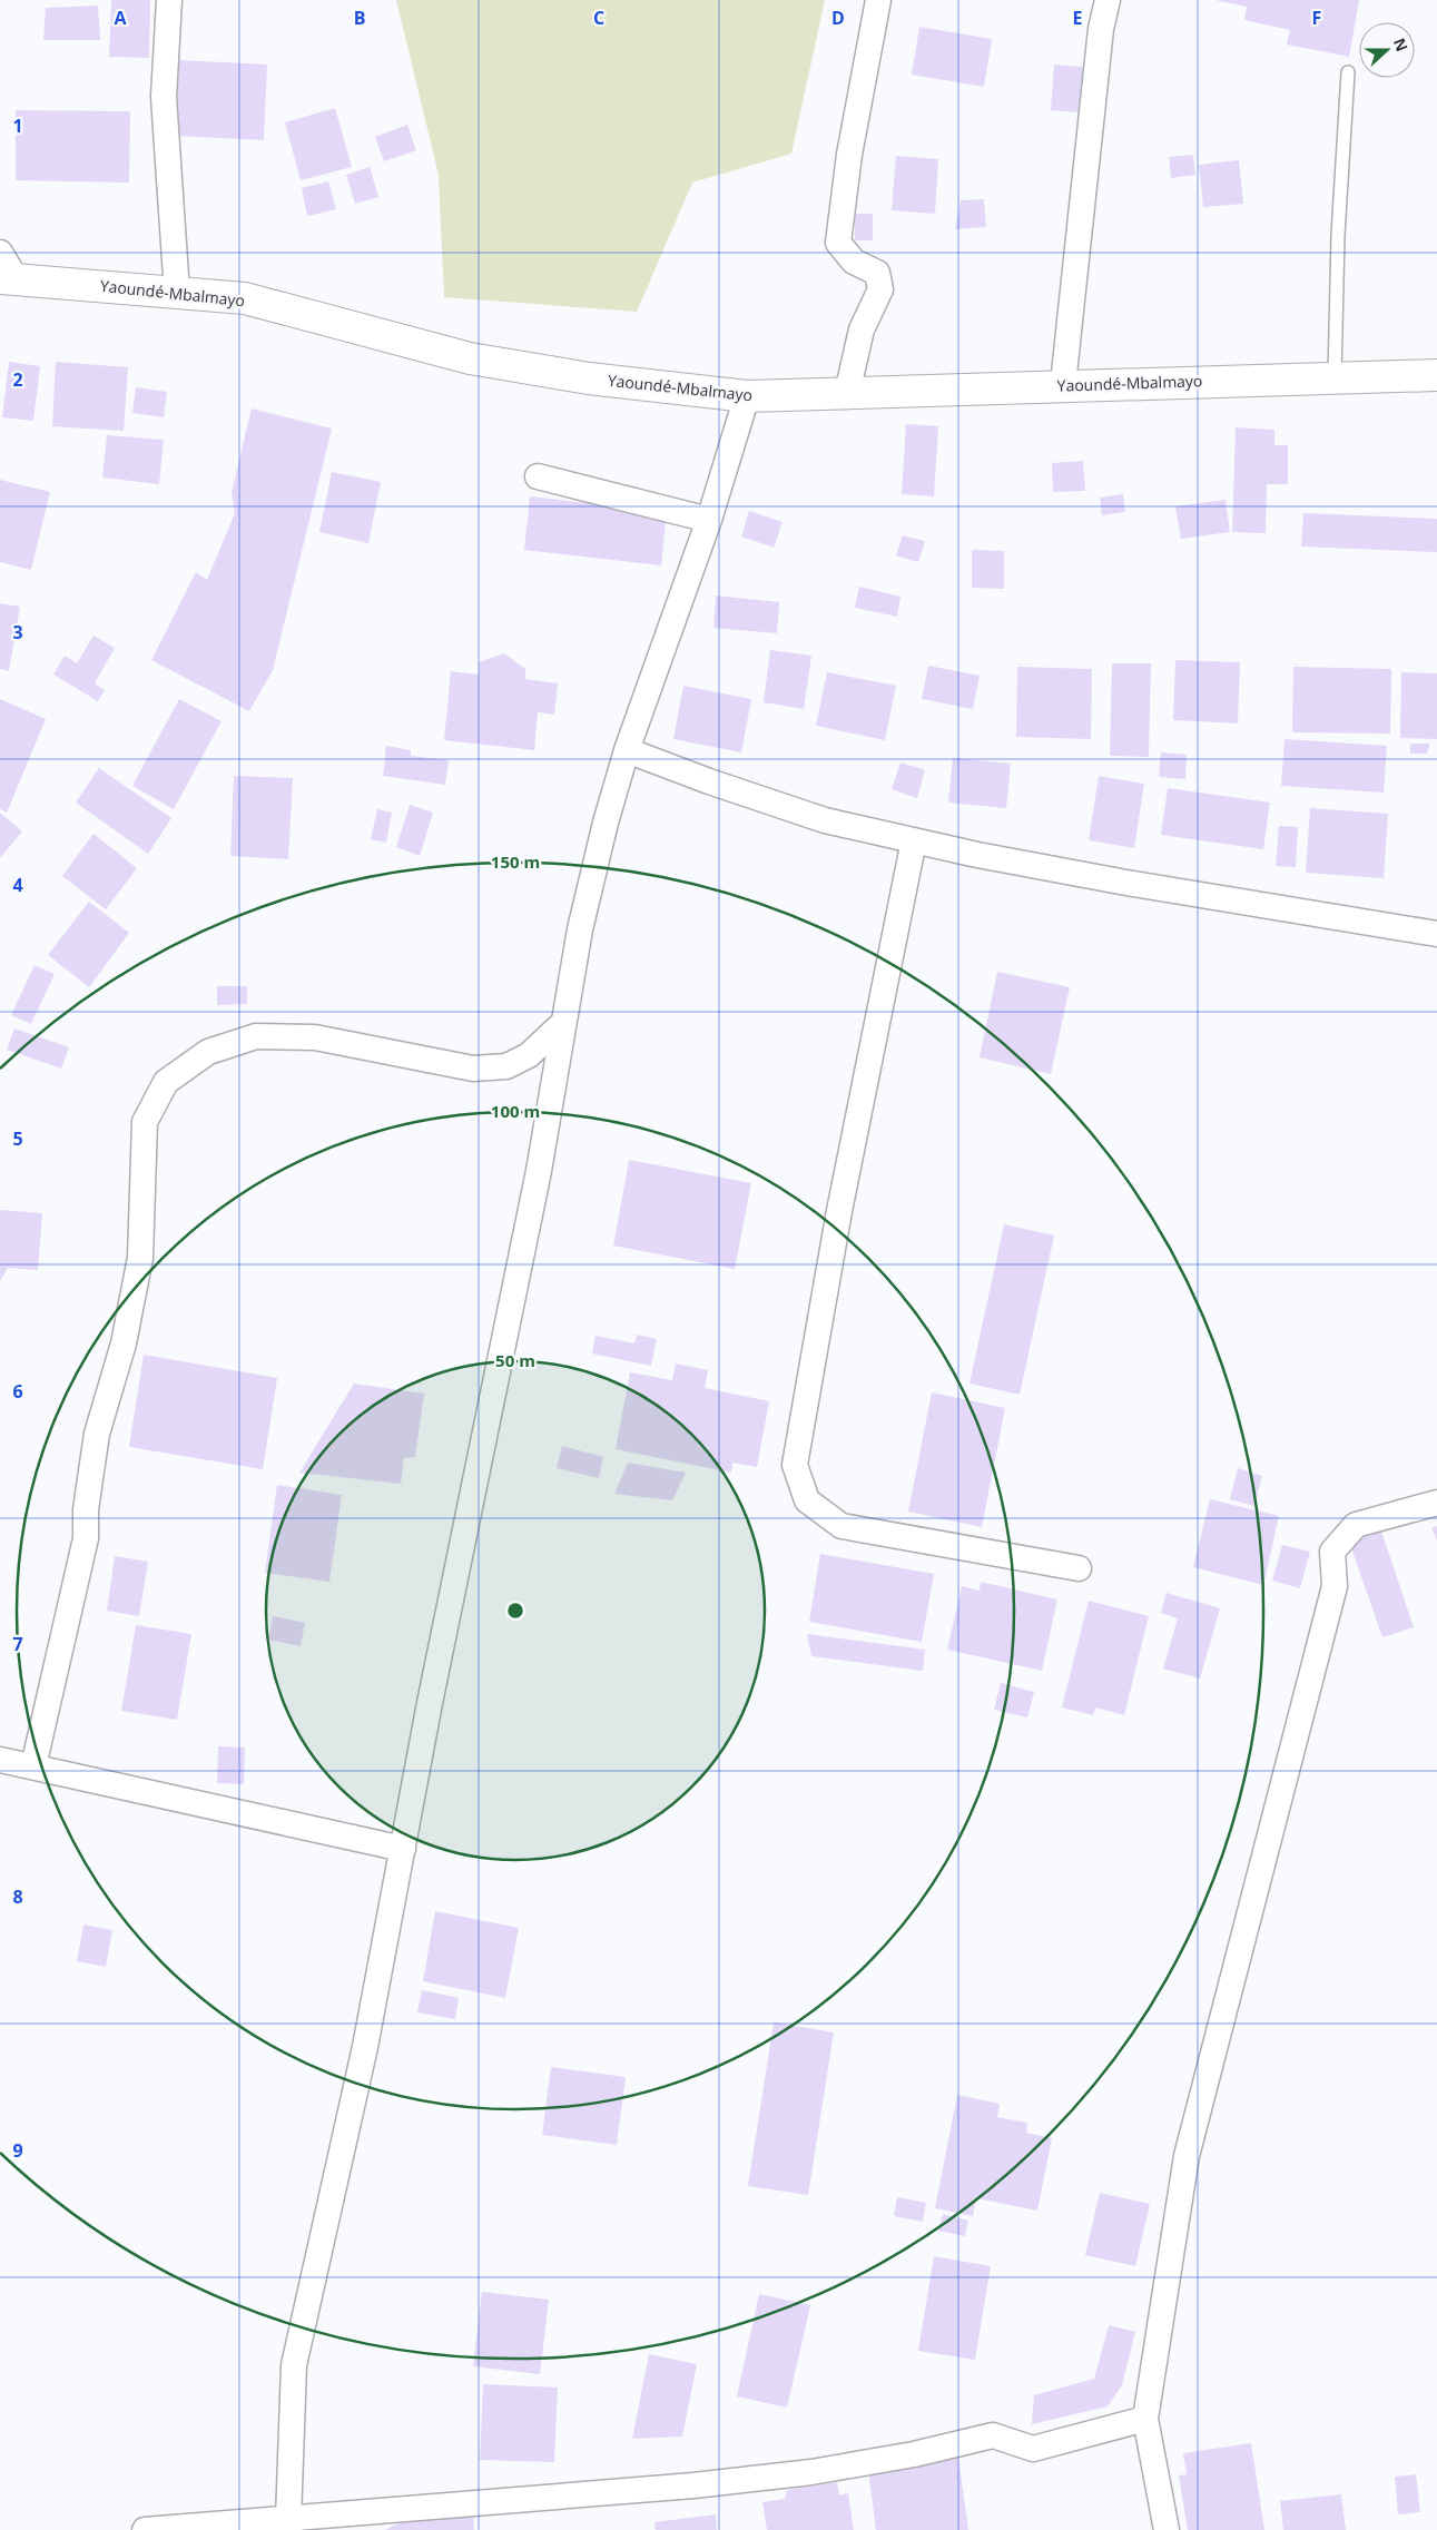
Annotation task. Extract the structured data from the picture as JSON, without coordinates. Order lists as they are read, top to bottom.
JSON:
{
  "streets": {
    "highway": ["Yaoundé-Mbalmayo"]
  },
  "north": "right",
  "grid": {
    "columns": [
      "A",
      "B",
      "C",
      "D",
      "E",
      "F"
    ],
    "rows": [
      "1",
      "2",
      "3",
      "4",
      "5",
      "6",
      "7",
      "8",
      "9"
    ]
  },
  "rings": ["150 m", "100 m", "50 m"]
}
